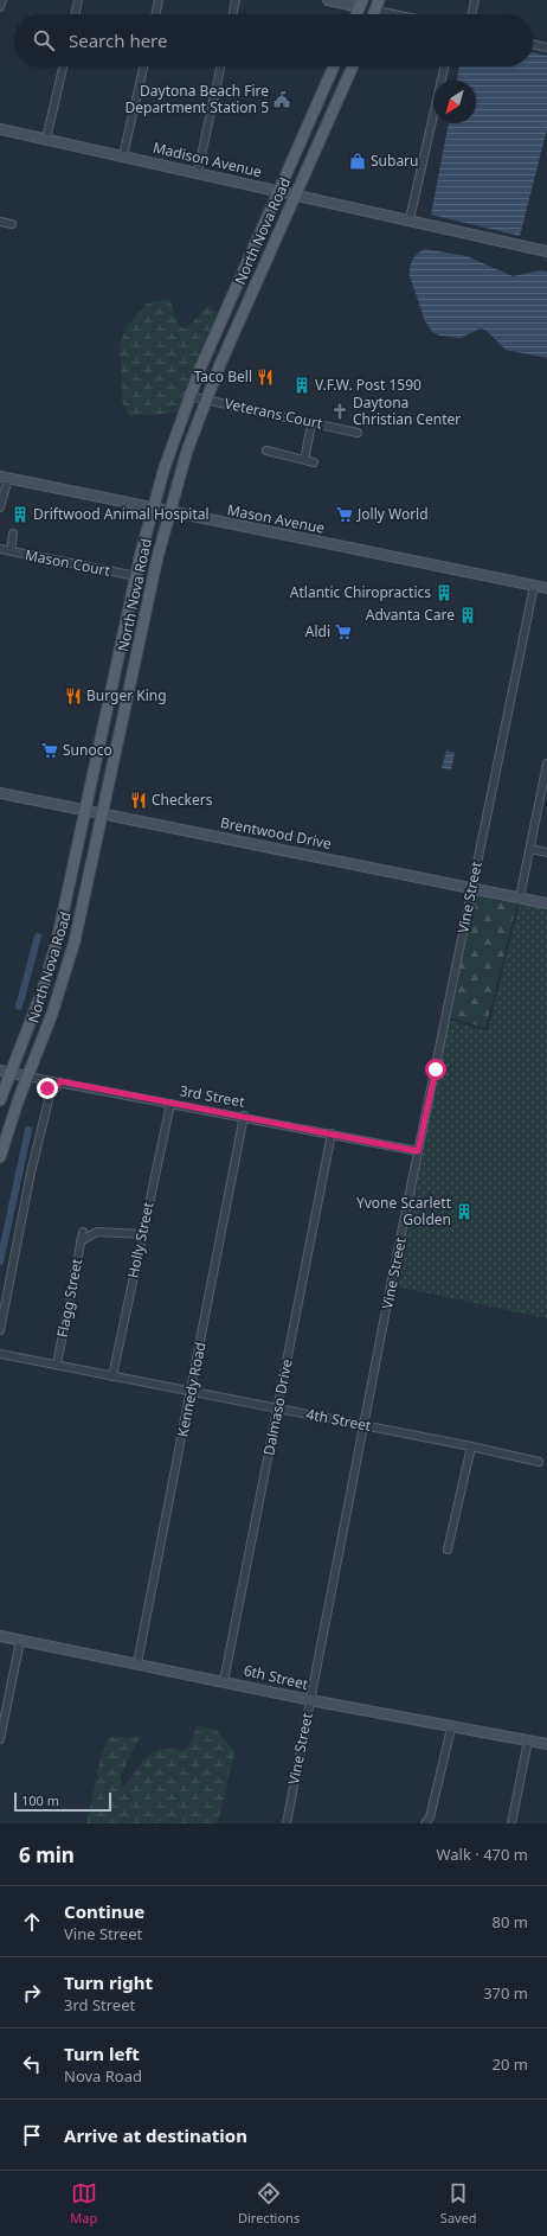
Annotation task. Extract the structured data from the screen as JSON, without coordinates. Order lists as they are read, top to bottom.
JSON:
{
  "streets": {
    "main road": ["North Nova Road"],
    "street": [
      "Madison Avenue",
      "Veterans Court",
      "Mason Avenue",
      "Mason Court",
      "Brentwood Drive",
      "Vine Street",
      "3rd Street",
      "Holly Street",
      "Flagg Street",
      "Kennedy Road",
      "Dalmaso Drive",
      "4th Street",
      "6th Street"
    ]
  },
  "crossings": [
    ["Madison Avenue", "North Nova Road"],
    ["North Nova Road", "Veterans Court"],
    ["North Nova Road", "Mason Avenue"],
    ["North Nova Road", "Mason Court"],
    ["North Nova Road", "Brentwood Drive"],
    ["North Nova Road", "3rd Street"],
    ["Mason Avenue", "Vine Street"],
    ["Brentwood Drive", "Vine Street"],
    ["Vine Street", "3rd Street"],
    ["Vine Street", "4th Street"],
    ["Vine Street", "6th Street"],
    ["3rd Street", "Holly Street"],
    ["3rd Street", "Kennedy Road"],
    ["3rd Street", "Dalmaso Drive"],
    ["Holly Street", "4th Street"],
    ["Flagg Street", "4th Street"],
    ["Kennedy Road", "4th Street"],
    ["Kennedy Road", "6th Street"],
    ["Dalmaso Drive", "4th Street"],
    ["Dalmaso Drive", "6th Street"]
  ],
  "places": {
    "public building": ["Daytona Beach Fire Department Station 5"],
    "shop": ["Subaru"],
    "restaurant": ["Taco Bell", "Burger King", "Checkers"],
    "building": [
      "V.F.W. Post 1590",
      "Driftwood Animal Hospital",
      "Atlantic Chiropractics",
      "Advanta Care",
      "Yvone Scarlett Golden"
    ],
    "church": ["Daytona Christian Center"],
    "supermarket": ["Jolly World", "Aldi", "Sunoco"]
  },
  "scale_bar": "100 m",
  "north": "bottom left",
  "page": {
    "search": "Search here",
    "scale": "100 m",
    "heading": ["6 min", "Walk · 470 m"],
    "list": [
      ["Continue", "Vine Street", "80 m"],
      ["Turn right", "3rd Street", "370 m"],
      ["Turn left", "Nova Road", "20 m"],
      "Arrive at destination"
    ],
    "nav": ["Map", "Directions", "Saved"]
  }
}
